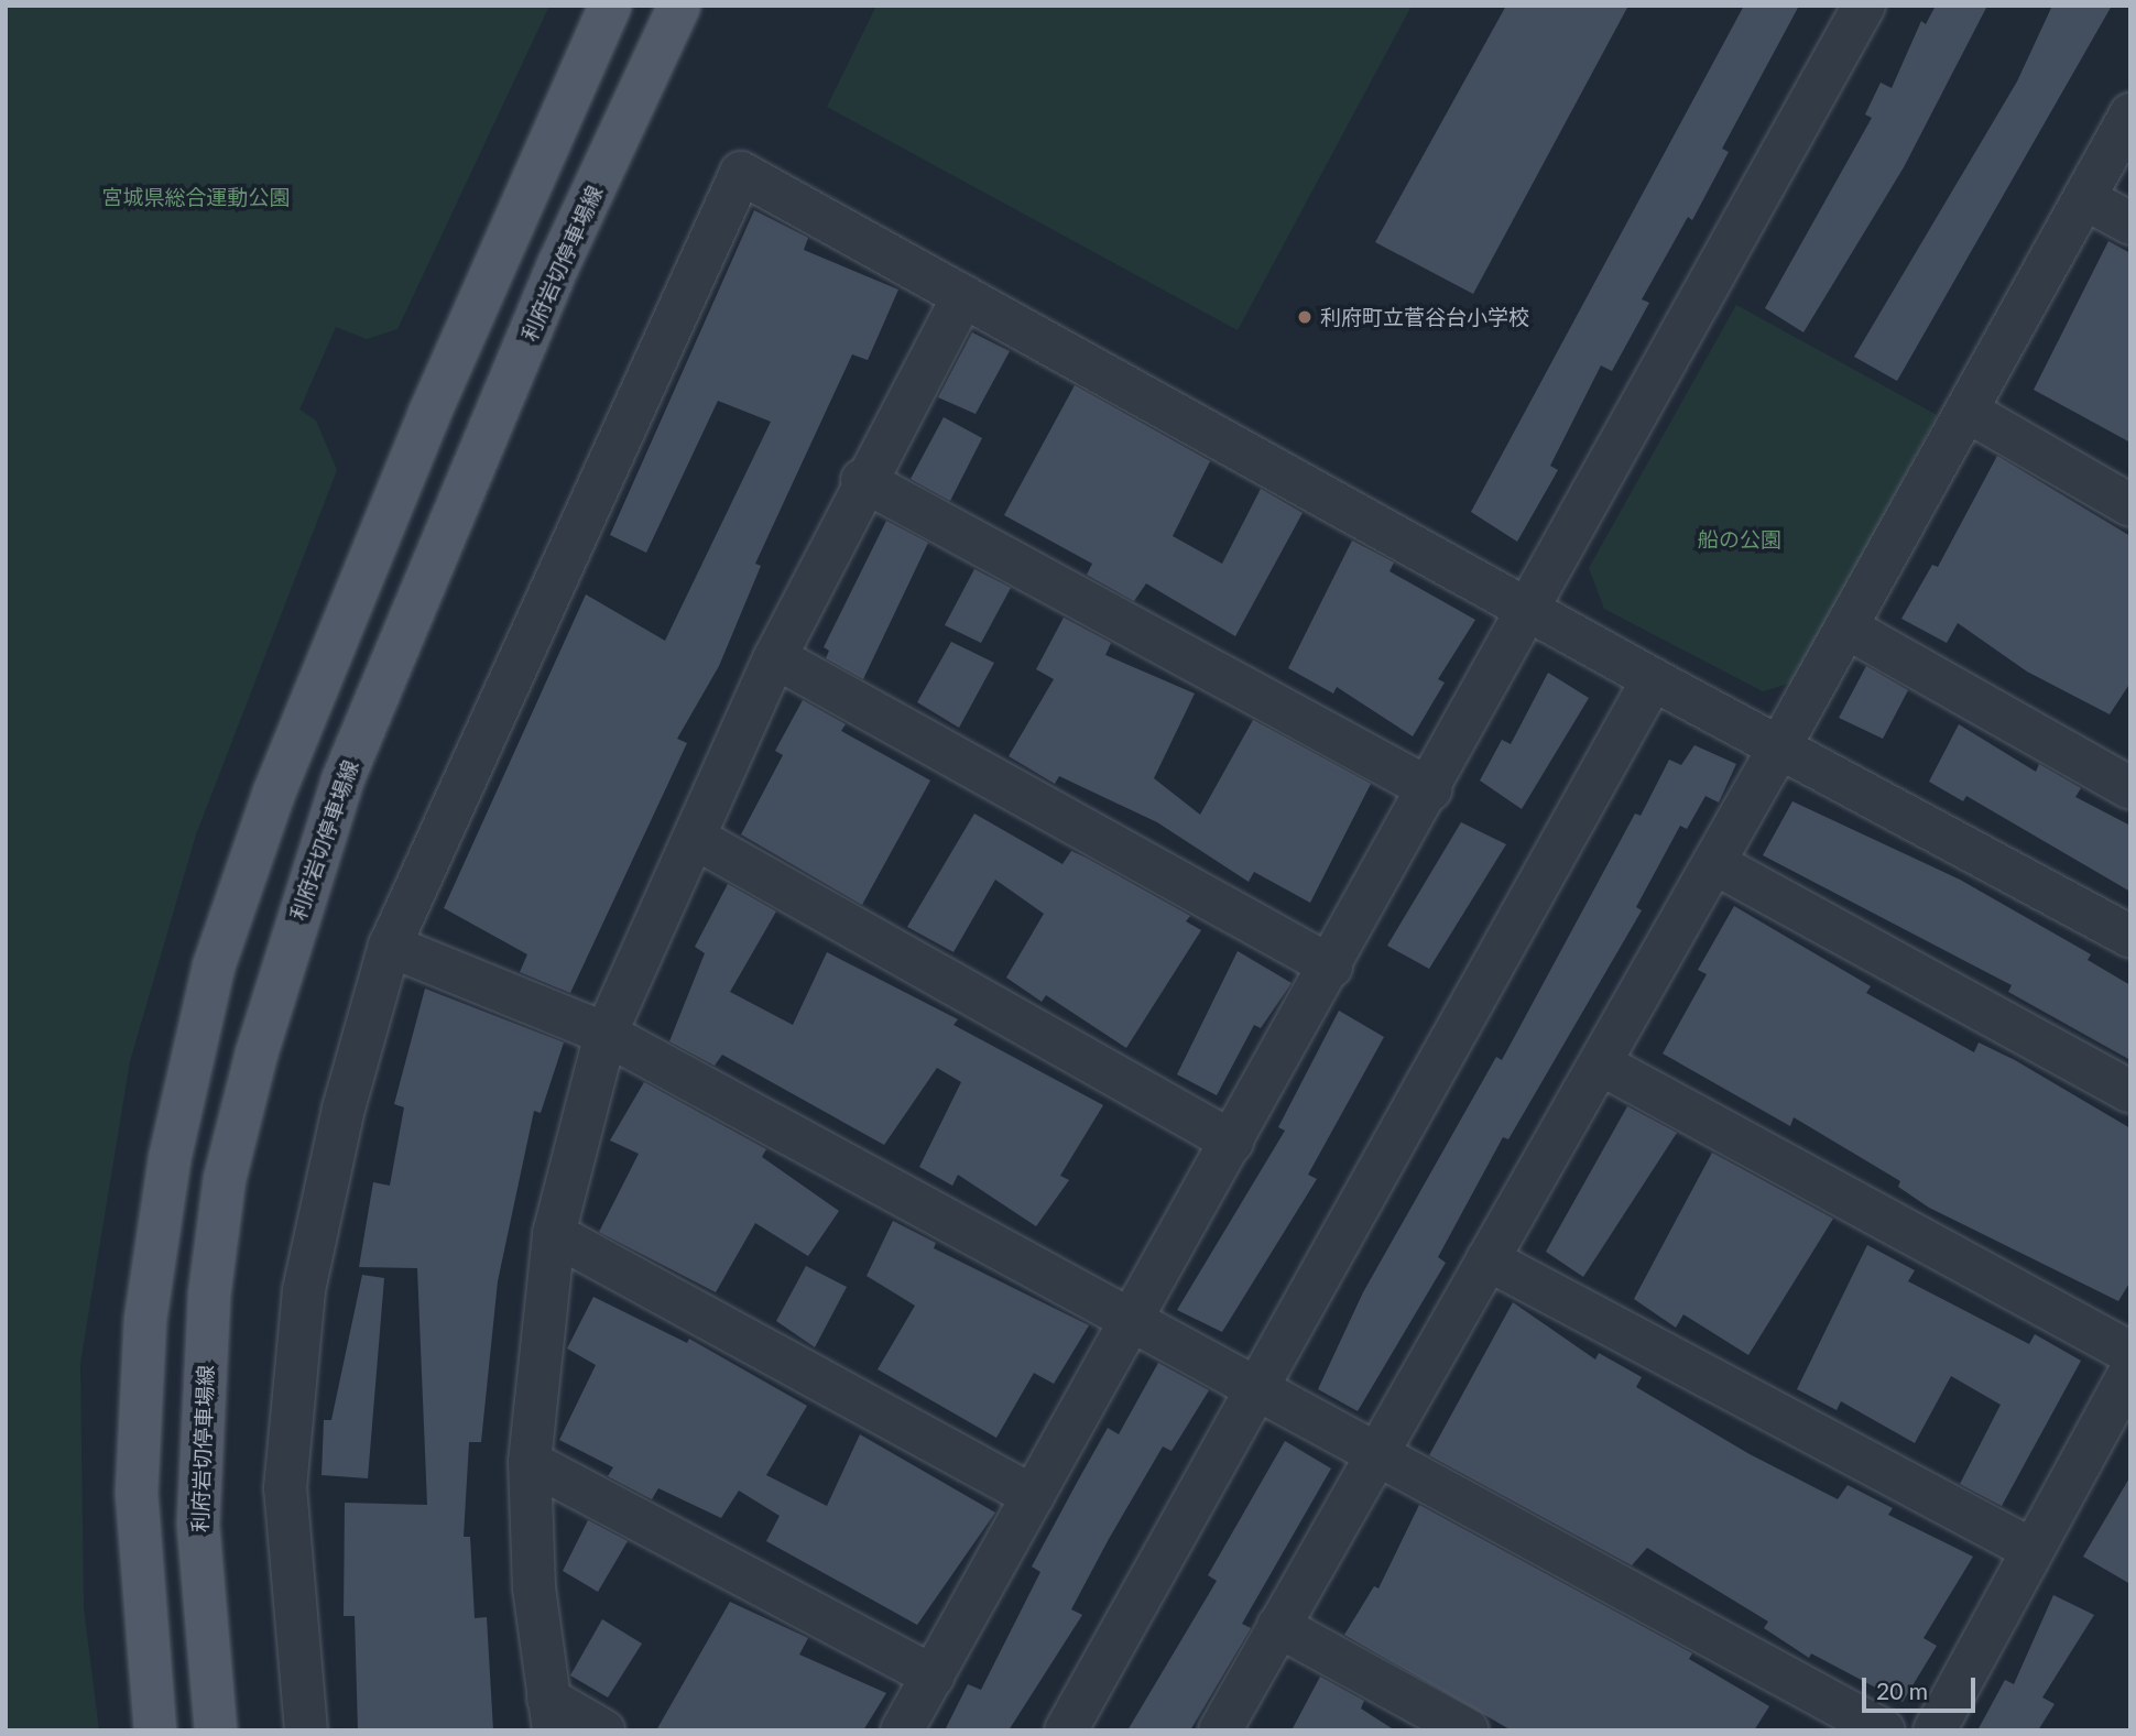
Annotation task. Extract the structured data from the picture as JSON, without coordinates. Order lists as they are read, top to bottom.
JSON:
{
  "streets": {
    "main road": ["利府岩切停車場線"]
  },
  "parks": ["宮城県総合運動公園", "船の公園"],
  "places": ["利府町立菅谷台小学校"],
  "scale_bar": "20 m"
}
